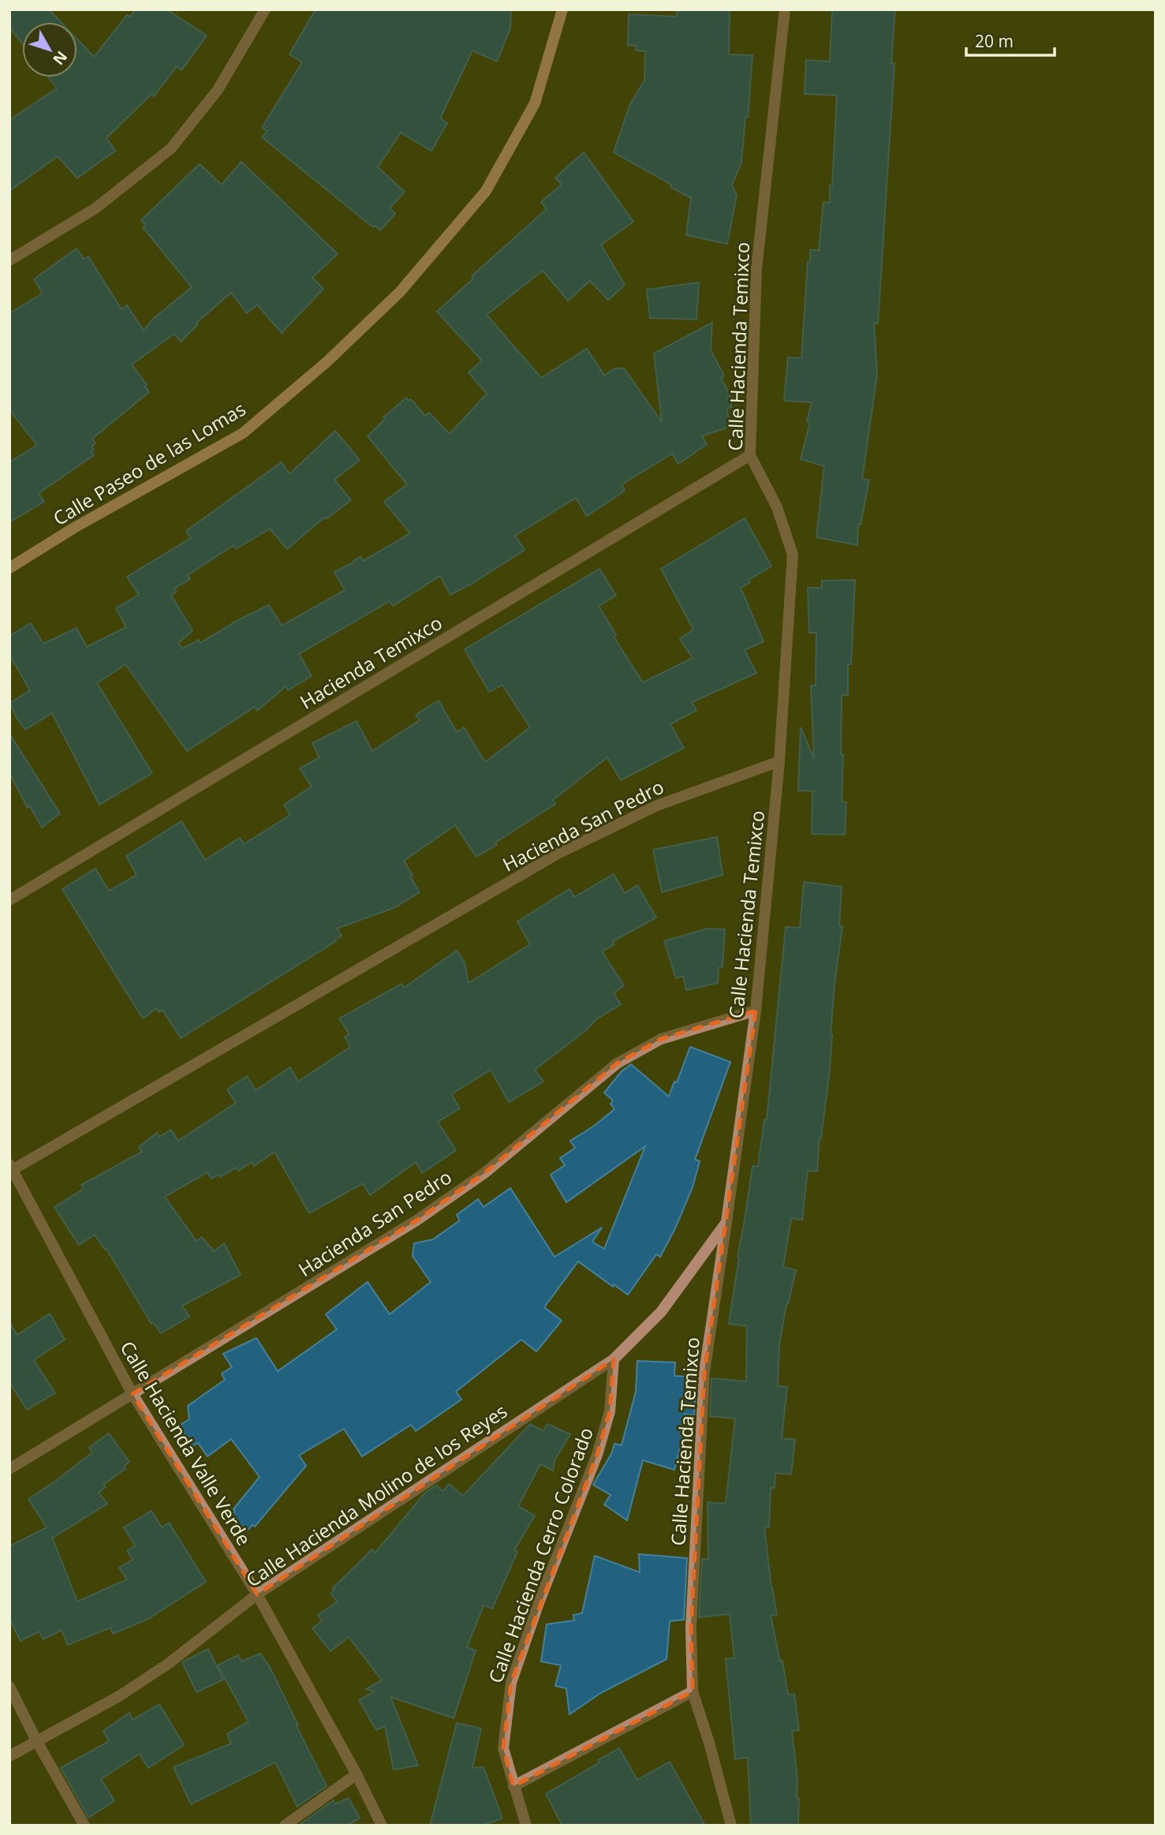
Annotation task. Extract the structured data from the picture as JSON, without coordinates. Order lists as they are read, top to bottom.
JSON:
{
  "streets": {
    "main road": ["Calle Paseo de las Lomas"],
    "street": [
      "Calle Hacienda Temixco",
      "Hacienda Temixco",
      "Hacienda San Pedro",
      "Calle Hacienda Valle Verde",
      "Calle Hacienda Molino de los Reyes",
      "Calle Hacienda Cerro Colorado"
    ]
  },
  "crossings": [
    ["Calle Hacienda Temixco", "Hacienda Temixco"],
    ["Calle Hacienda Temixco", "Hacienda San Pedro"],
    ["Calle Hacienda Temixco", "Calle Hacienda Molino de los Reyes"],
    ["Hacienda San Pedro", "Calle Hacienda Valle Verde"],
    ["Calle Hacienda Valle Verde", "Calle Hacienda Molino de los Reyes"],
    ["Calle Hacienda Molino de los Reyes", "Calle Hacienda Cerro Colorado"]
  ],
  "scale_bar": "20 m",
  "north": "bottom right"
}
